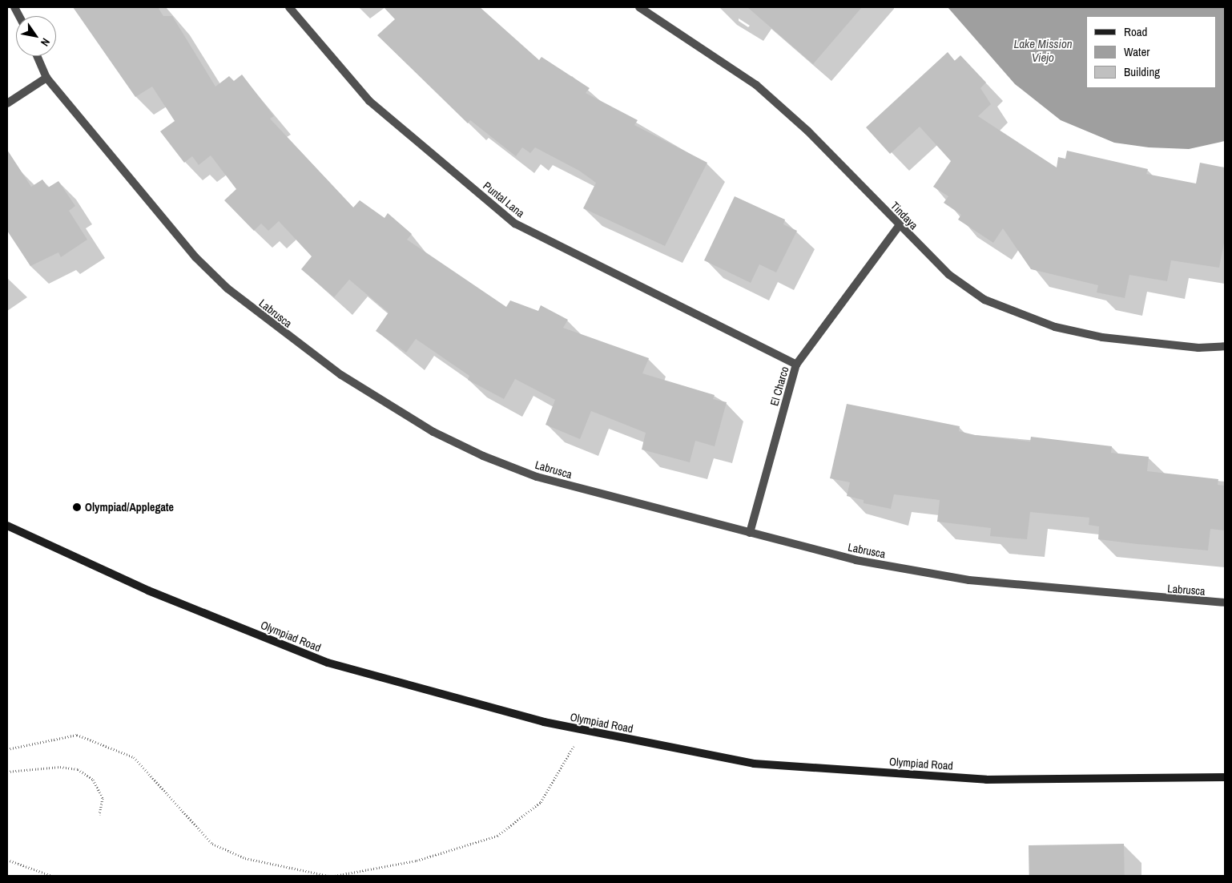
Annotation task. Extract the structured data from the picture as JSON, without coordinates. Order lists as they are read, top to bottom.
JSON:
{
  "streets": {
    "main road": ["Olympiad Road"],
    "street": [
      "Puntal Lana",
      "Tindaya",
      "Labrusca",
      "El Charco"
    ]
  },
  "crossings": [
    ["Puntal Lana", "El Charco"],
    ["Tindaya", "El Charco"],
    ["Labrusca", "El Charco"]
  ],
  "water": ["Lake Mission Viejo"],
  "places": ["Olympiad/Applegate"],
  "legend": ["Road", "Water", "Building"],
  "north": "bottom right"
}
